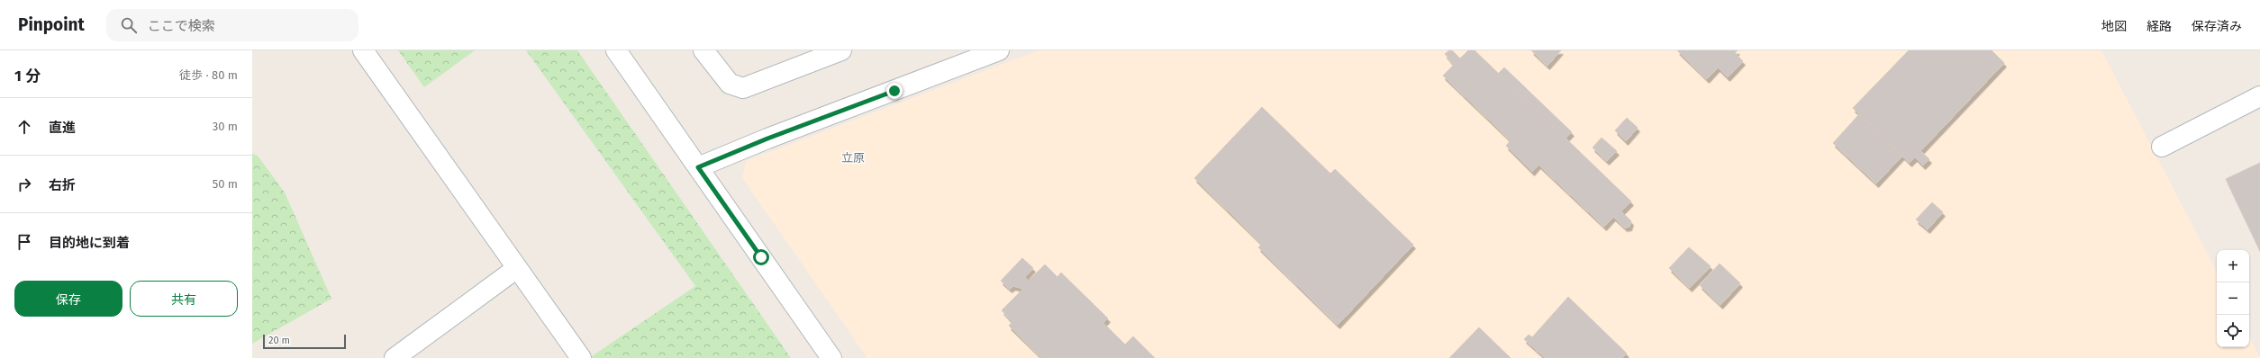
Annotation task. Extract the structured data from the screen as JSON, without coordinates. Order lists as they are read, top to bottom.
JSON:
{
  "districts": ["立原"],
  "scale_bar": "20 m",
  "page": {
    "header": "Pinpoint",
    "search": "ここで検索",
    "nav": ["地図", "経路", "保存済み"],
    "heading": ["1 分", "徒歩 · 80 m"],
    "list": [
      ["直進", "30 m"],
      ["右折", "50 m"],
      "目的地に到着"
    ],
    "map_buttons": ["+", "−"],
    "buttons": ["保存", "共有"],
    "scale": "20 m"
  }
}
